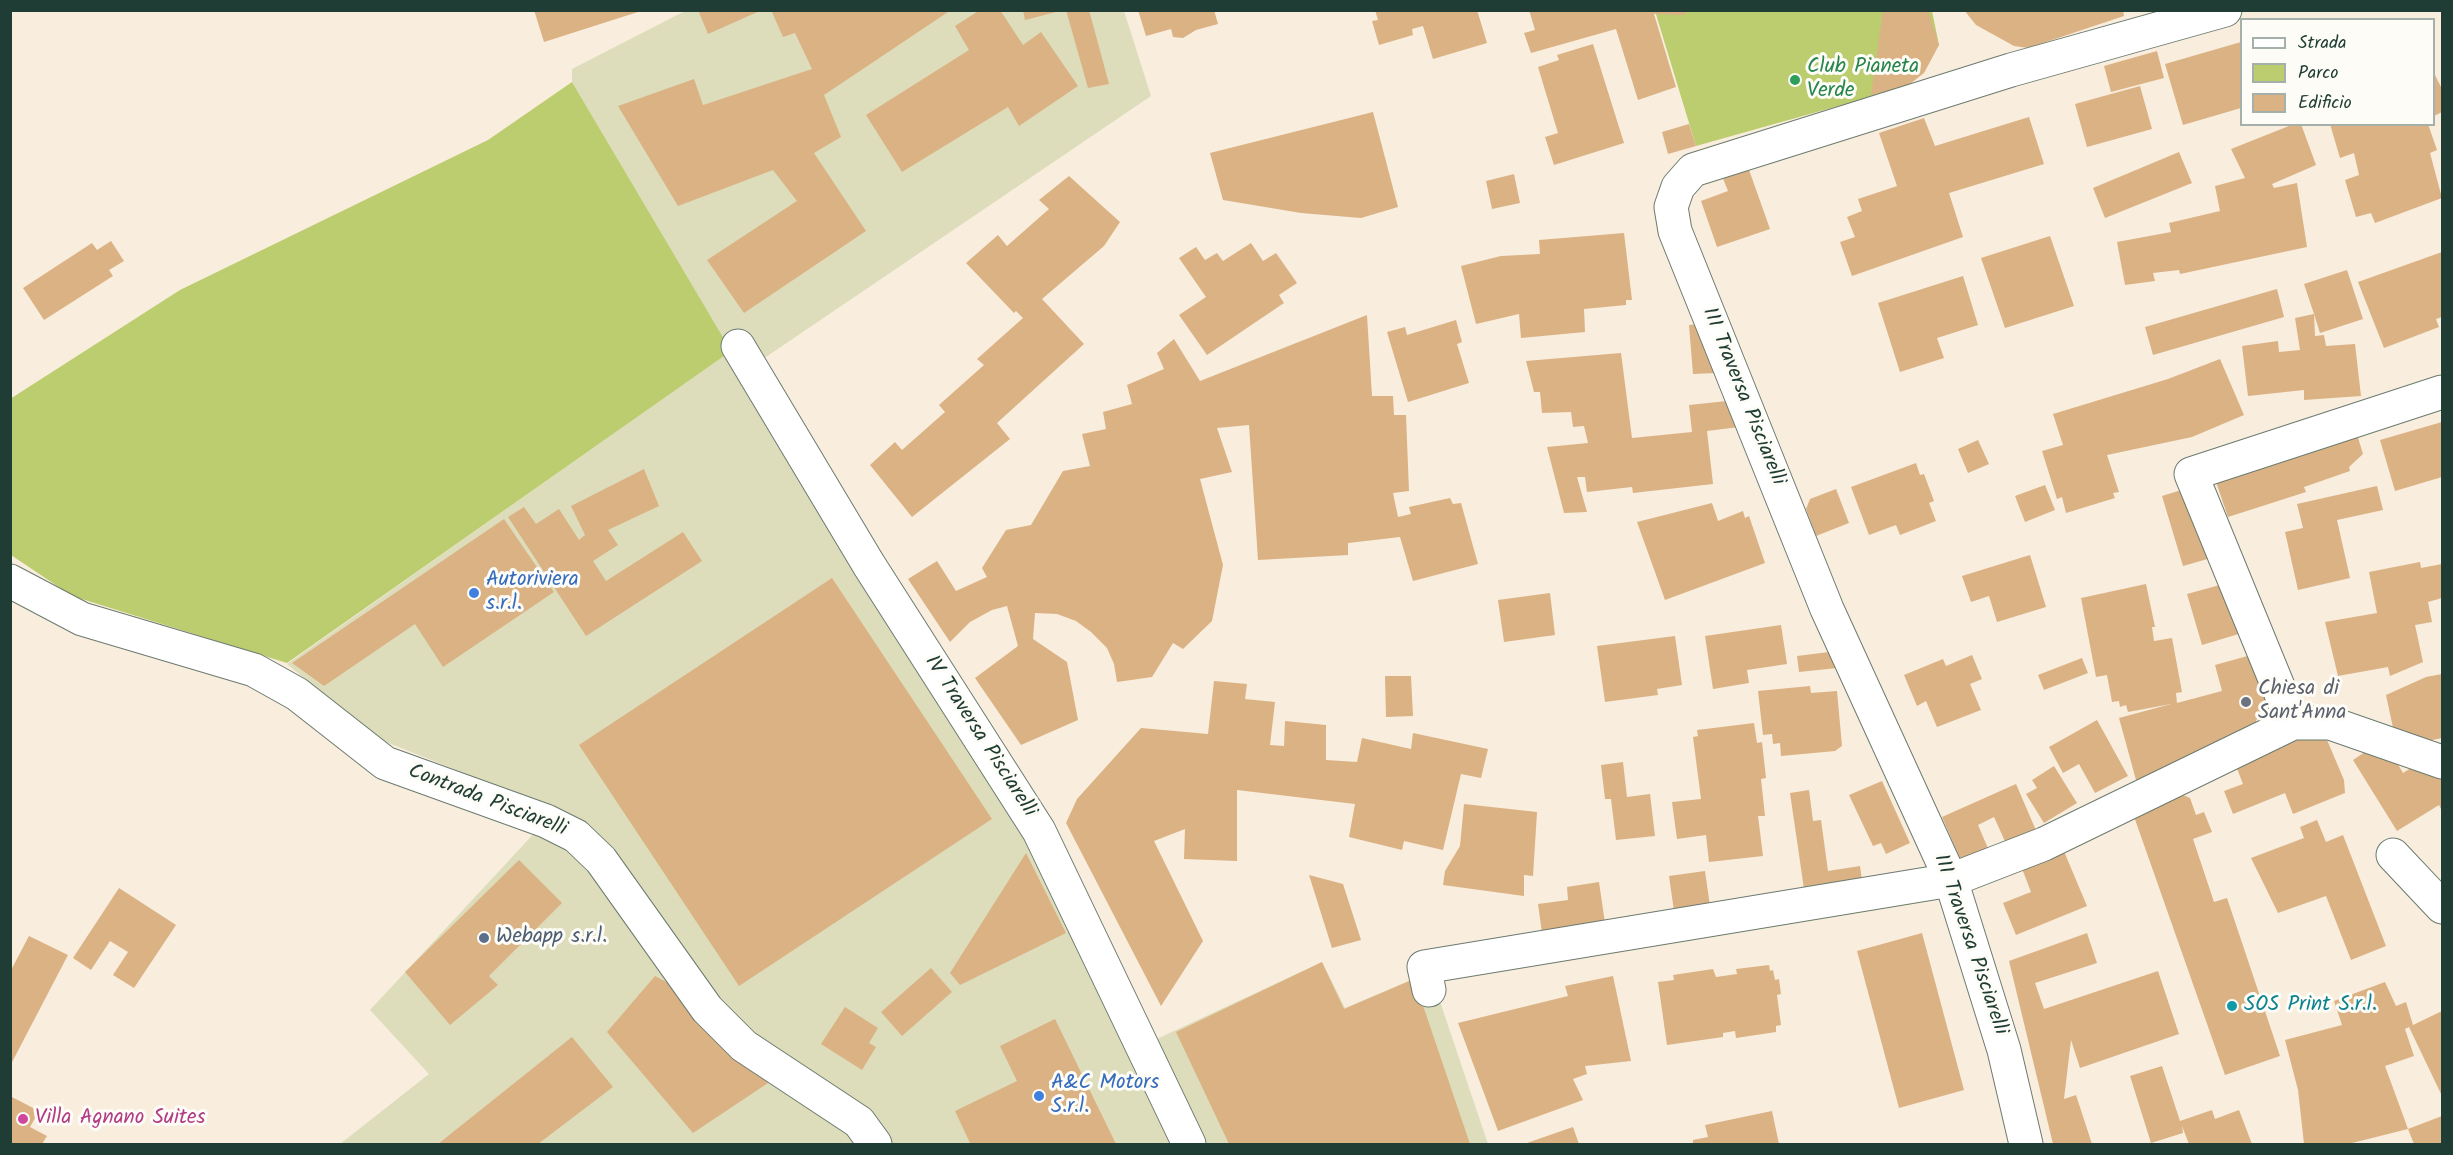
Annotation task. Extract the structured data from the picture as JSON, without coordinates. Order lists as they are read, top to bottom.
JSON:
{
  "streets": {
    "street": ["III Traversa Pisciarelli", "IV Traversa Pisciarelli", "Contrada Pisciarelli"]
  },
  "places": [
    "Club Pianeta Verde",
    "Autoriviera s.r.l.",
    "Chiesa di Sant'Anna",
    "Webapp s.r.l.",
    "SOS Print S.r.l.",
    "A&C Motors S.r.l.",
    "Villa Agnano Suites"
  ],
  "legend": ["Strada", "Parco", "Edificio"]
}
